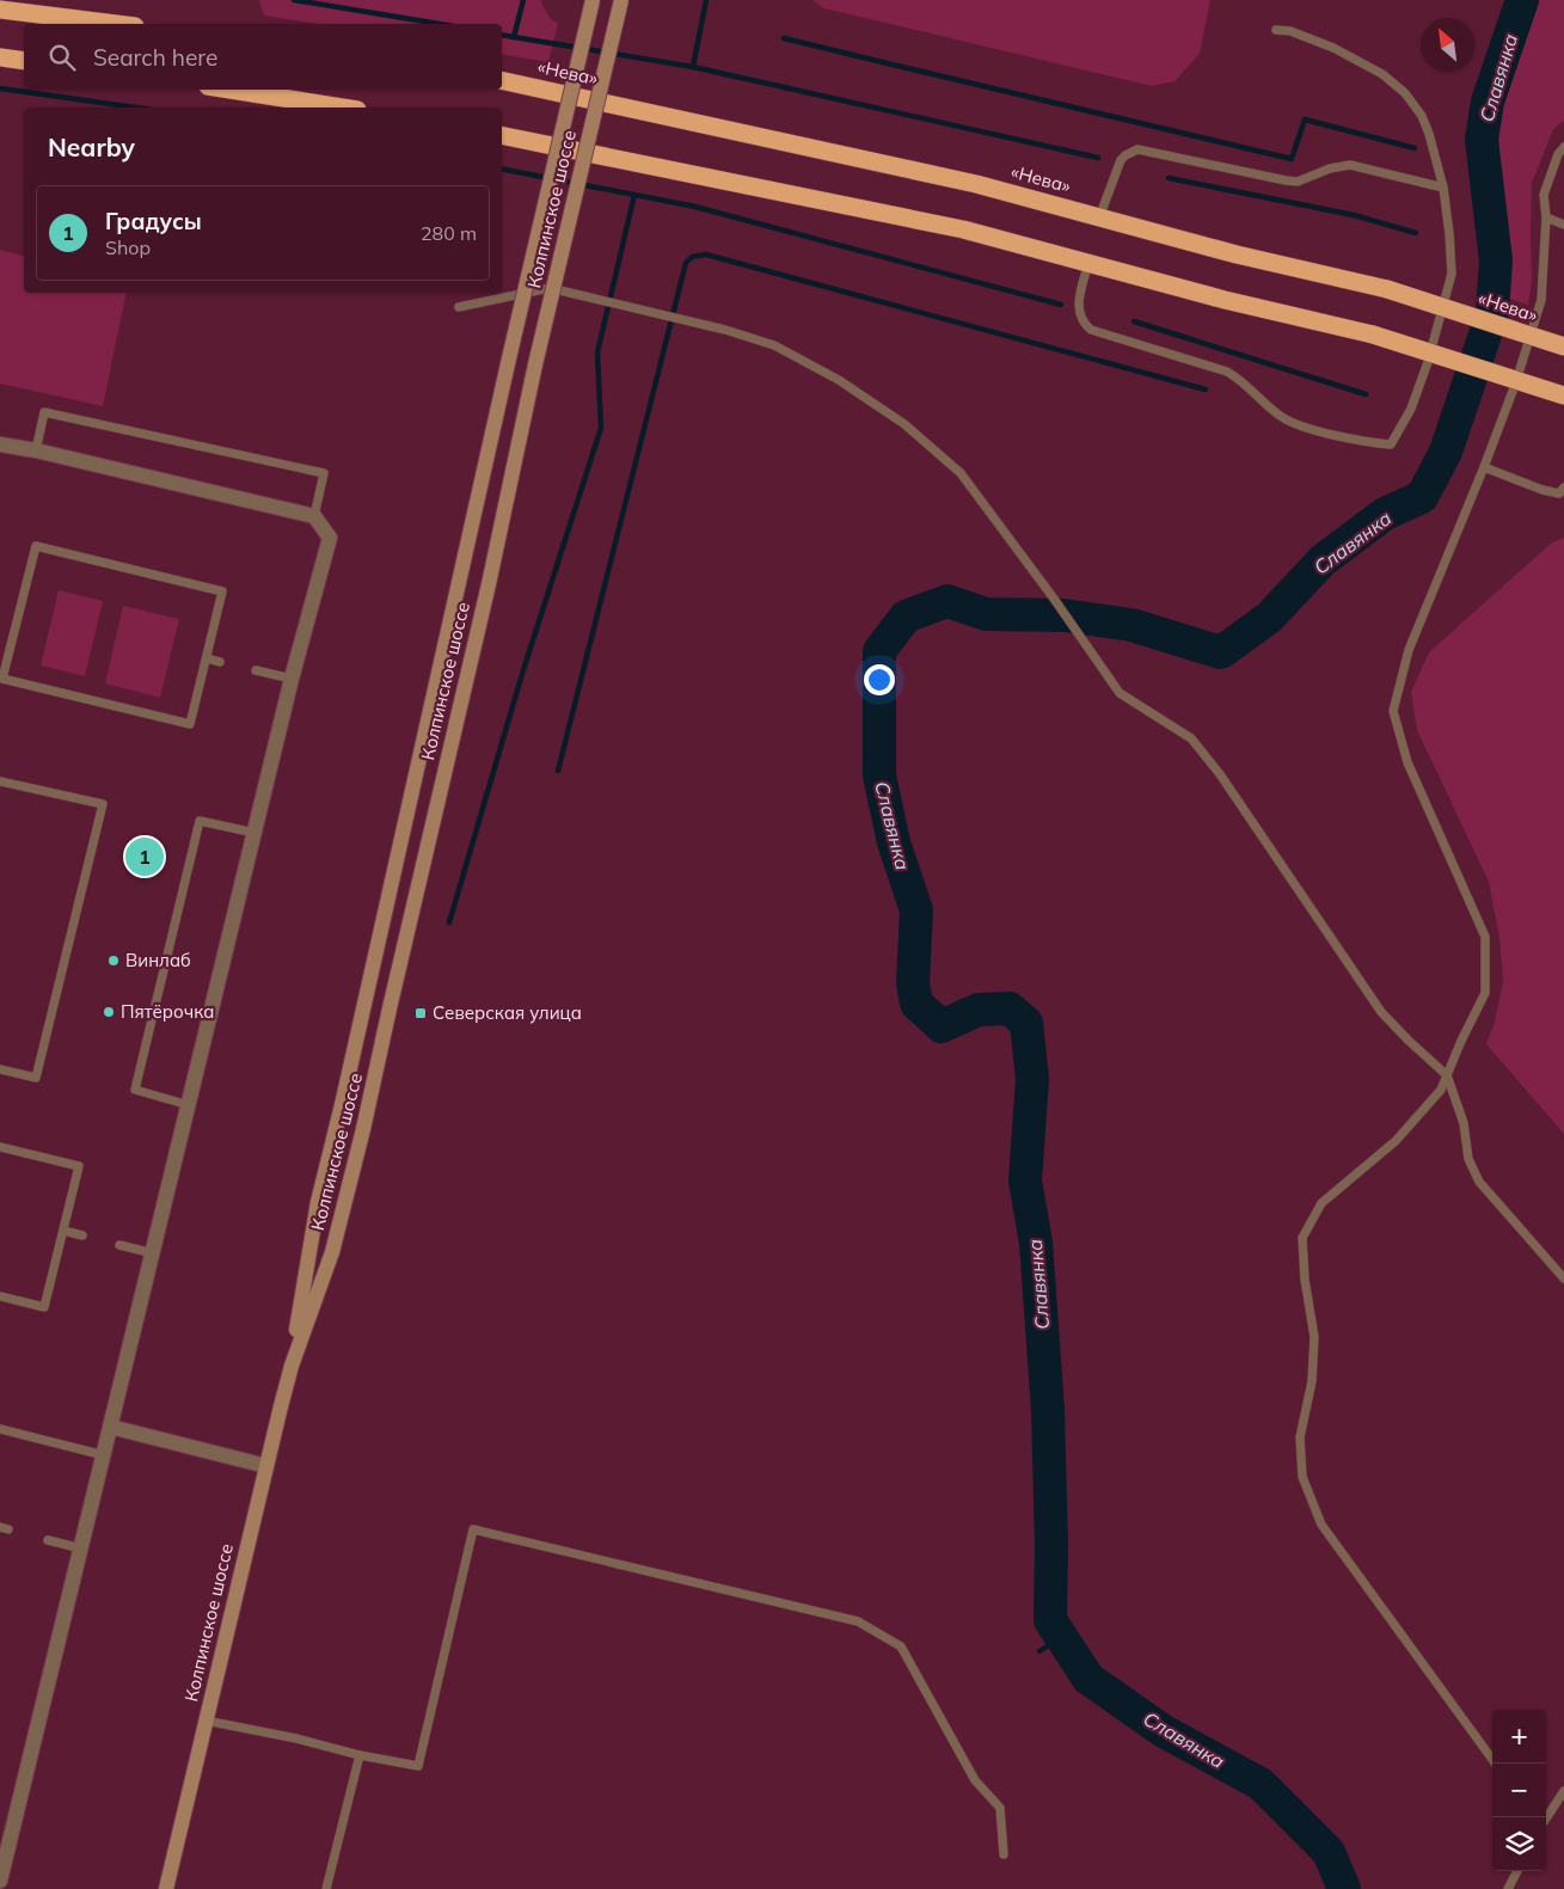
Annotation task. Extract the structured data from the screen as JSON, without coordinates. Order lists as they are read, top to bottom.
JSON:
{
  "streets": {
    "highway": ["«Нева»"],
    "main road": ["Колпинское шоссе"]
  },
  "water": ["Славянка"],
  "places": {
    "other": ["Винлаб", "Пятёрочка"],
    "transit": ["Северская улица"]
  },
  "north": "top left",
  "page": {
    "search": "Search here",
    "heading": "Nearby",
    "list": [
      {
        "mark": "1",
        "name": "Градусы",
        "note": "Shop",
        "value": "280 m"
      }
    ],
    "pins": "1",
    "map_buttons": ["+", "−"]
  }
}
